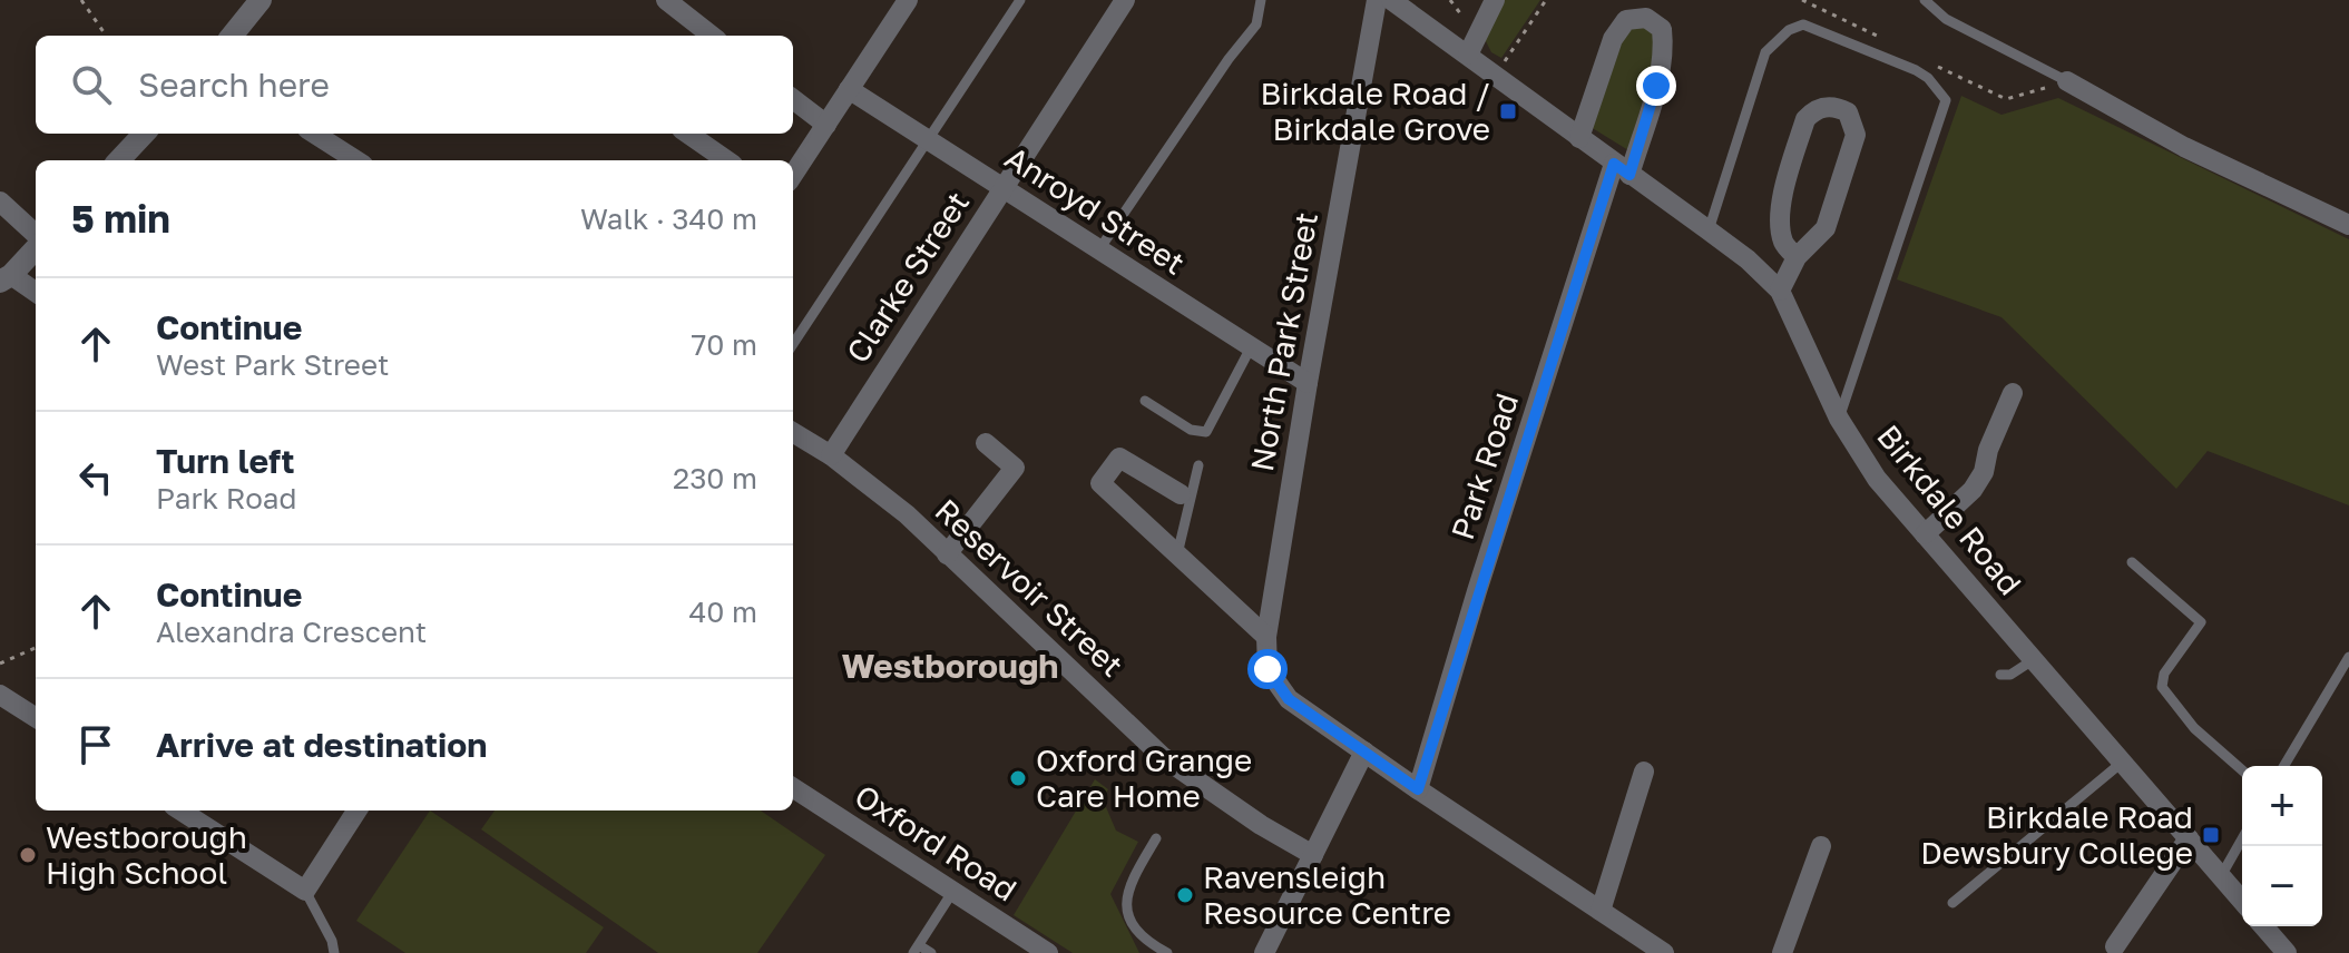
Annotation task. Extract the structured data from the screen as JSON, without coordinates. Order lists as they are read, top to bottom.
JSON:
{
  "streets": {
    "street": [
      "Anroyd Street",
      "Clarke Street",
      "North Park Street",
      "Park Road",
      "Birkdale Road",
      "Reservoir Street",
      "Oxford Road"
    ]
  },
  "crossings": [
    ["Anroyd Street", "Clarke Street"],
    ["Anroyd Street", "North Park Street"],
    ["Clarke Street", "Reservoir Street"],
    ["Park Road", "Birkdale Road"]
  ],
  "districts": ["Westborough"],
  "places": {
    "transit": ["Birkdale Road / Birkdale Grove", "Birkdale Road Dewsbury College"],
    "other": ["Oxford Grange Care Home", "Westborough High School", "Ravensleigh Resource Centre"]
  },
  "page": {
    "search": "Search here",
    "heading": ["5 min", "Walk · 340 m"],
    "list": [
      ["Continue", "West Park Street", "70 m"],
      ["Turn left", "Park Road", "230 m"],
      ["Continue", "Alexandra Crescent", "40 m"],
      "Arrive at destination"
    ],
    "map_buttons": ["+", "−"]
  }
}
